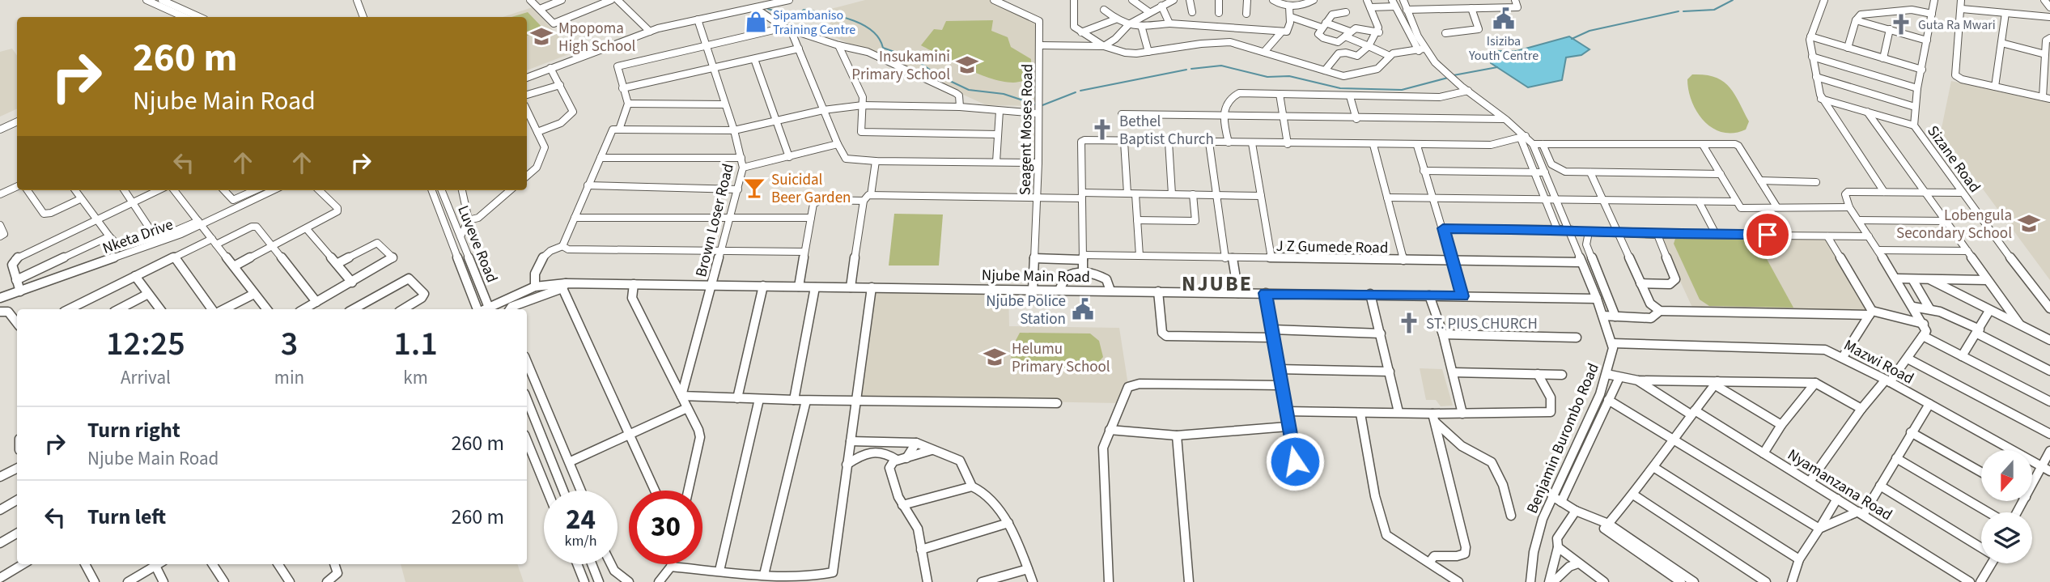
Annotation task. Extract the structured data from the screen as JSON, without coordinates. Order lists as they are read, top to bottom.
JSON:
{
  "streets": {
    "street": [
      "Seagent Moses Road",
      "Sizane Road",
      "Brown Loser Road",
      "Nketa Drive",
      "Luveve Road",
      "J Z Gumede Road",
      "Njube Main Road",
      "Mazwi Road",
      "Benjamin Burombo Road",
      "Nyamanzana Road"
    ]
  },
  "crossings": [
    ["Seagent Moses Road", "J Z Gumede Road"],
    ["Seagent Moses Road", "Njube Main Road"],
    ["Brown Loser Road", "Njube Main Road"],
    ["J Z Gumede Road", "Benjamin Burombo Road"],
    ["Njube Main Road", "Benjamin Burombo Road"],
    ["Mazwi Road", "Benjamin Burombo Road"]
  ],
  "districts": ["NJUBE"],
  "places": {
    "public building": ["Isiziba Youth Centre", "Njube Police Station"],
    "shop": ["Sipambaniso Training Centre"],
    "church": ["Guta Ra Mwari", "Bethel Baptist Church", "ST. PIUS CHURCH"],
    "school or university": [
      "Mpopoma High School",
      "Insukamini Primary School",
      "Lobengula Secondary School",
      "Helumu Primary School"
    ],
    "bar": ["Suicidal Beer Garden"]
  },
  "north": "bottom",
  "page": {
    "turn": ["260 m", "Njube Main Road"],
    "eta": [
      "12:25",
      "Arrival",
      "3",
      "min",
      "1.1",
      "km"
    ],
    "list": [
      {
        "name": "Turn right",
        "note": "Njube Main Road",
        "value": "260 m"
      },
      {
        "name": "Turn left",
        "value": "260 m"
      }
    ],
    "speed": "24 km/h",
    "limit": "30"
  }
}
